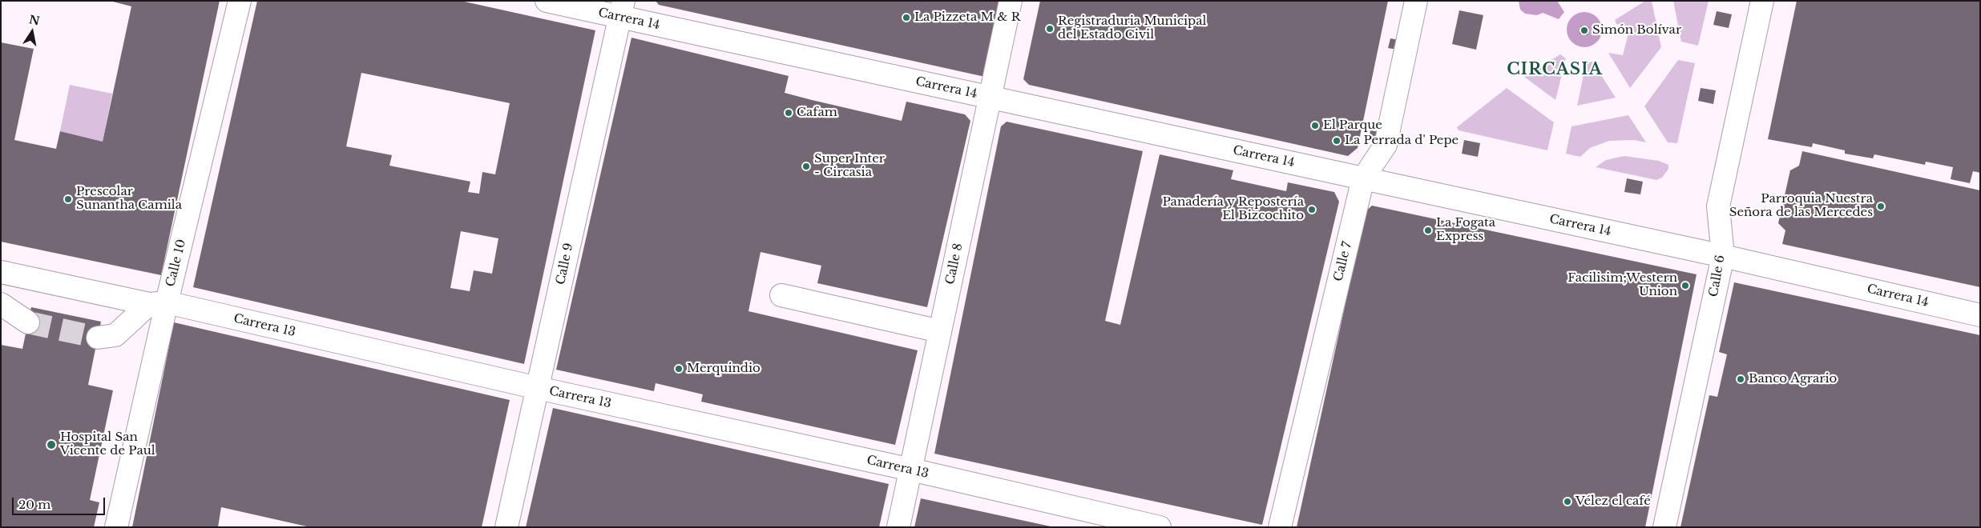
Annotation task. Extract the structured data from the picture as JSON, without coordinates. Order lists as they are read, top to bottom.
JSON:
{
  "streets": {
    "street": [
      "Carrera 14",
      "Calle 7",
      "Calle 10",
      "Calle 9",
      "Calle 8",
      "Calle 6",
      "Carrera 13"
    ]
  },
  "crossings": [
    ["Carrera 14", "Calle 7"],
    ["Carrera 14", "Calle 9"],
    ["Carrera 14", "Calle 8"],
    ["Carrera 14", "Calle 6"],
    ["Calle 10", "Carrera 13"],
    ["Calle 9", "Carrera 13"],
    ["Calle 8", "Carrera 13"]
  ],
  "districts": ["CIRCASIA"],
  "places": [
    "La Pizzeta M & R",
    "Registraduria Municipal del Estado Civil",
    "Simón Bolívar",
    "Cafam",
    "El Parque",
    "La Perrada d' Pepe",
    "Super Inter - Circasia",
    "Prescolar Sunantha Camila",
    "Parroquia Nuestra Señora de las Mercedes",
    "Panadería y Repostería El Bizcochito",
    "La Fogata Express",
    "Facilisim;Western Union",
    "Merquindio",
    "Banco Agrario",
    "Hospital San Vicente de Paul",
    "Vélez el café"
  ],
  "scale_bar": "20 m",
  "north": "top"
}
